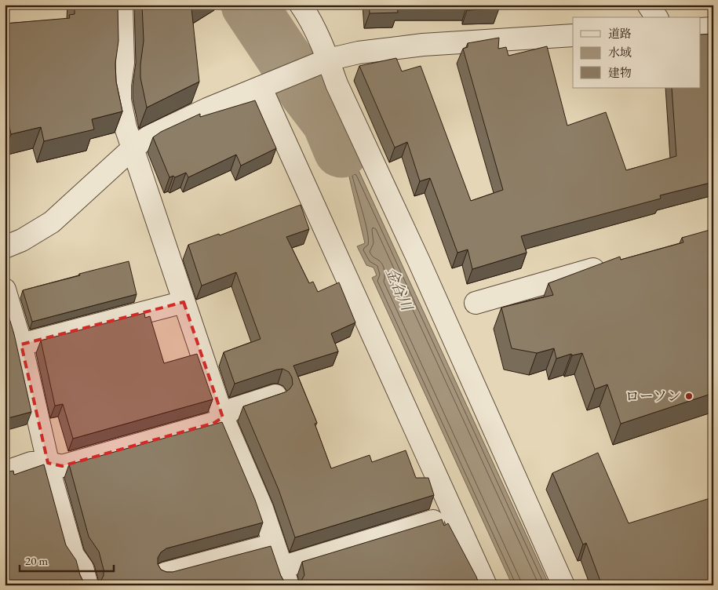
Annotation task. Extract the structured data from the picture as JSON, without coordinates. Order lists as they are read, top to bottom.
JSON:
{
  "water": ["金谷川"],
  "places": ["ローソン"],
  "legend": ["道路", "水域", "建物"],
  "scale_bar": "20 m"
}
